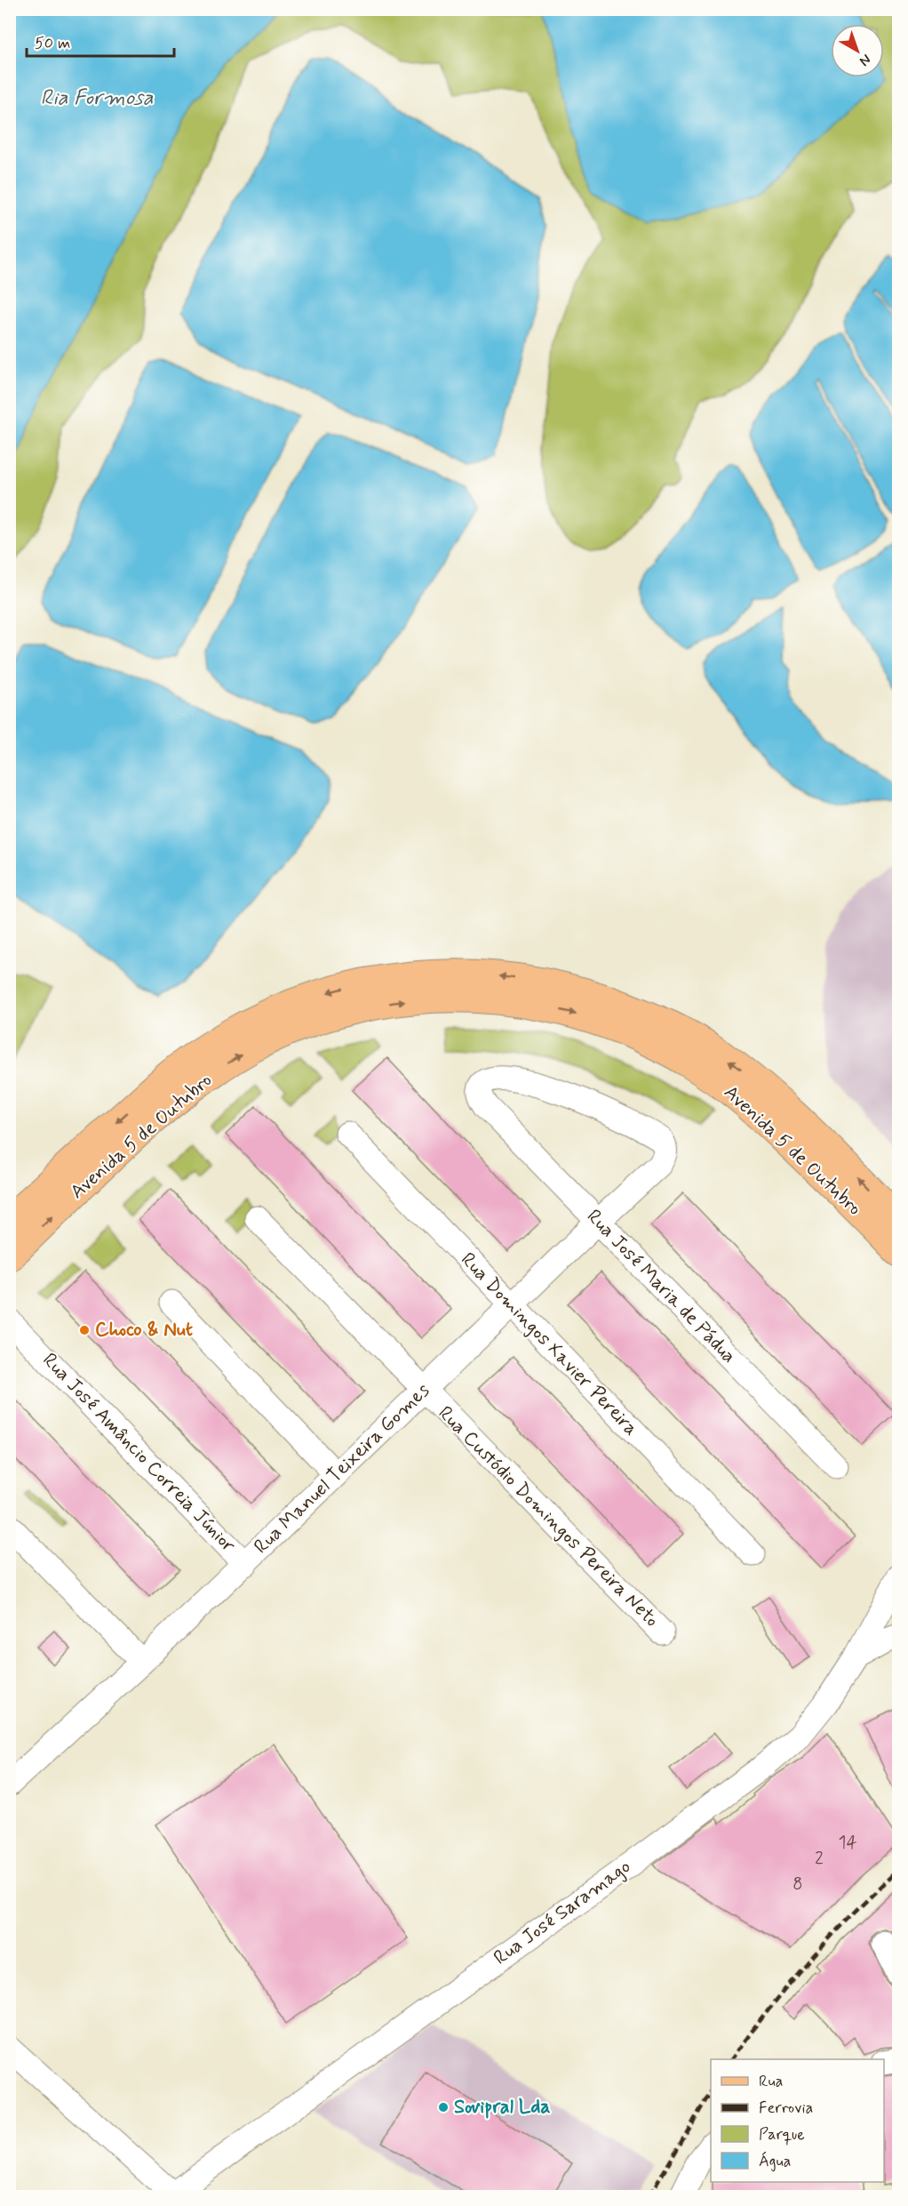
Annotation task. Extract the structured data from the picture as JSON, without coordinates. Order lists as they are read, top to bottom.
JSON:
{
  "streets": {
    "main road": ["Avenida 5 de Outubro"],
    "street": [
      "Rua José Maria de Pádua",
      "Rua Domingos Xavier Pereira",
      "Rua José Amâncio Correia Júnior",
      "Rua Manuel Teixeira Gomes",
      "Rua Custódio Domingos Pereira Neto",
      "Rua José Saramago"
    ]
  },
  "crossings": [
    ["Rua José Maria de Pádua", "Rua Manuel Teixeira Gomes"],
    ["Rua Domingos Xavier Pereira", "Rua Manuel Teixeira Gomes"],
    ["Rua José Amâncio Correia Júnior", "Rua Manuel Teixeira Gomes"],
    ["Rua Manuel Teixeira Gomes", "Rua Custódio Domingos Pereira Neto"]
  ],
  "water": ["Ria Formosa"],
  "places": ["Choco & Nut", "Sovipral Lda"],
  "house_numbers": ["14", "2", "8"],
  "legend": [
    "Rua",
    "Ferrovia",
    "Parque",
    "Água"
  ],
  "scale_bar": "50 m",
  "north": "bottom right"
}
